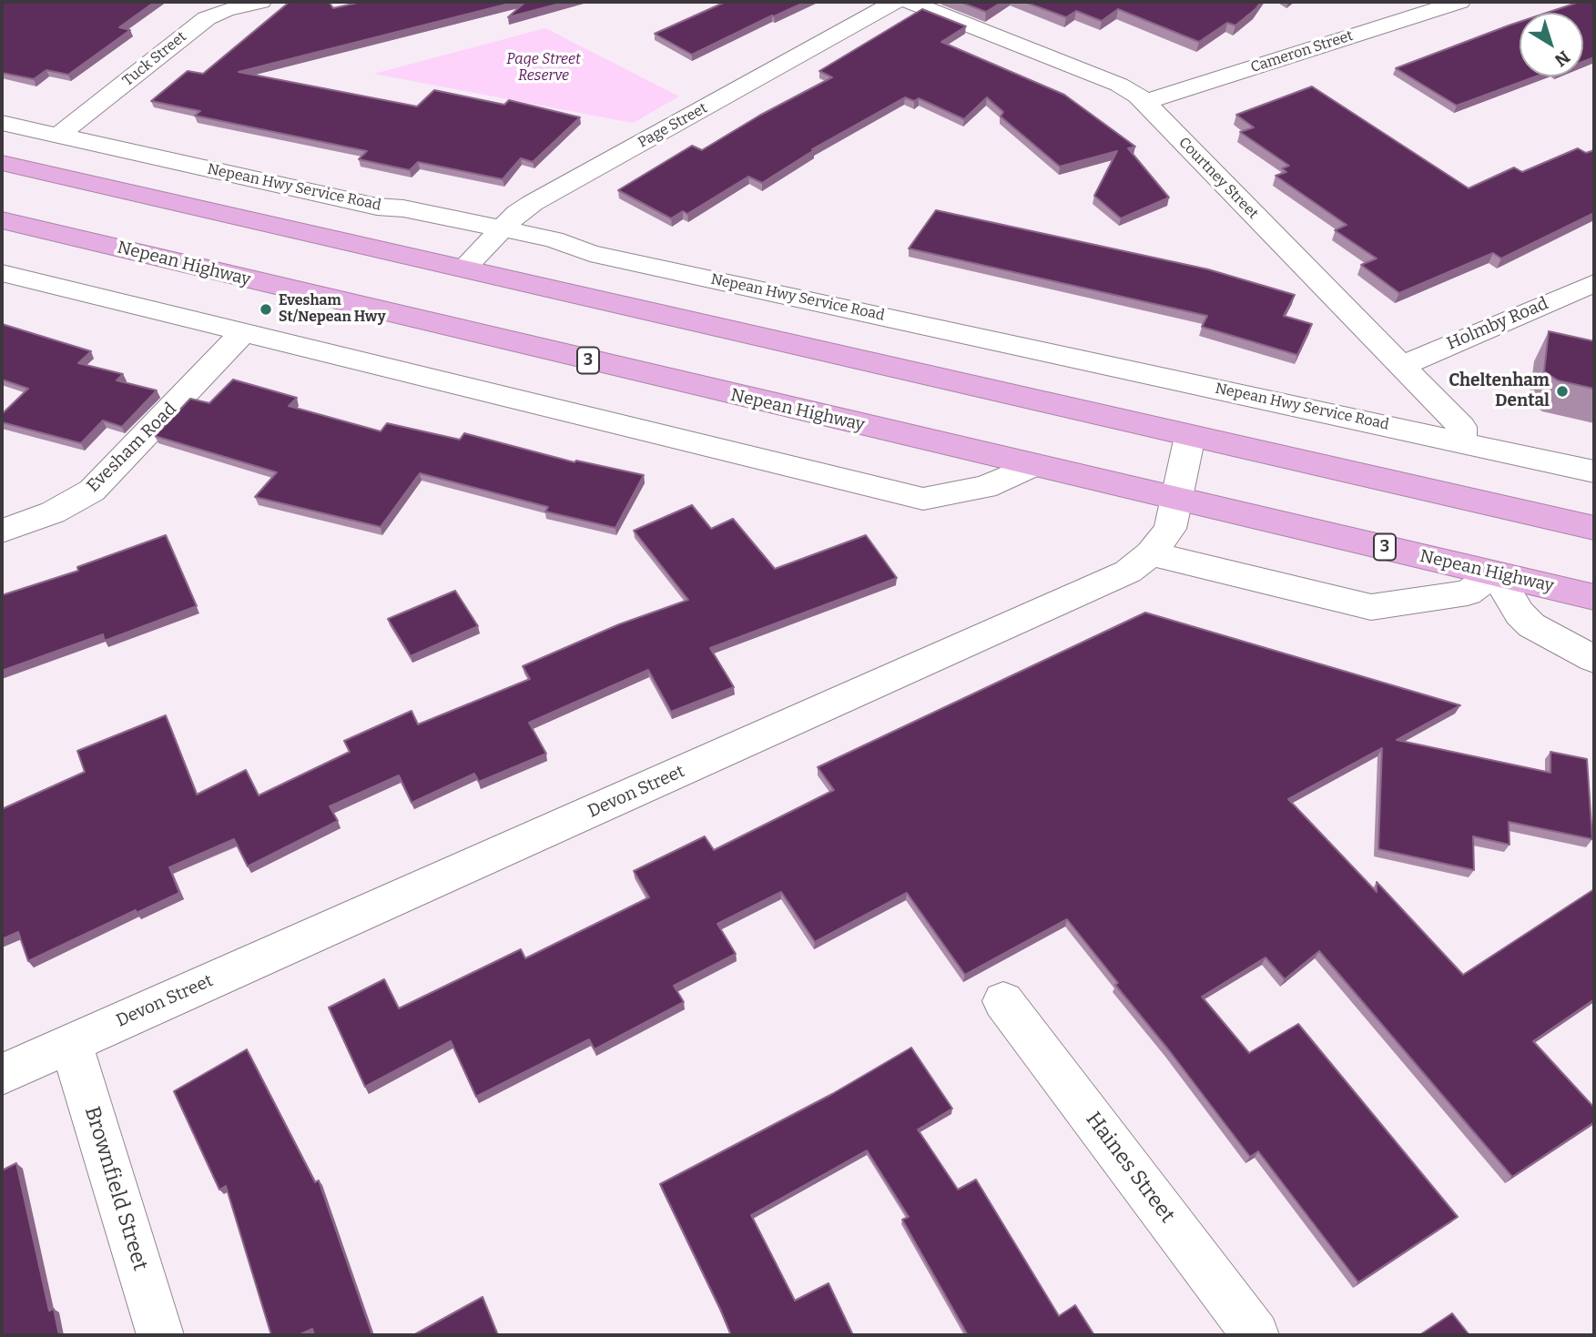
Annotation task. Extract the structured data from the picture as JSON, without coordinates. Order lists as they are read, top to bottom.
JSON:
{
  "streets": {
    "highway": ["Nepean Highway", "3"],
    "street": [
      "Cameron Street",
      "Tuck Street",
      "Page Street",
      "Courtney Street",
      "Nepean Hwy Service Road",
      "Holmby Road",
      "Evesham Road",
      "Devon Street",
      "Haines Street",
      "Brownfield Street"
    ]
  },
  "crossings": [
    ["Cameron Street", "Courtney Street"],
    ["Tuck Street", "Nepean Hwy Service Road"],
    ["Page Street", "Nepean Hwy Service Road"],
    ["Courtney Street", "Nepean Hwy Service Road"],
    ["Courtney Street", "Holmby Road"],
    ["Nepean Highway", "Devon Street"],
    ["Devon Street", "Brownfield Street"]
  ],
  "parks": ["Page Street Reserve"],
  "places": ["Evesham St/Nepean Hwy", "Cheltenham Dental"],
  "north": "bottom right"
}
